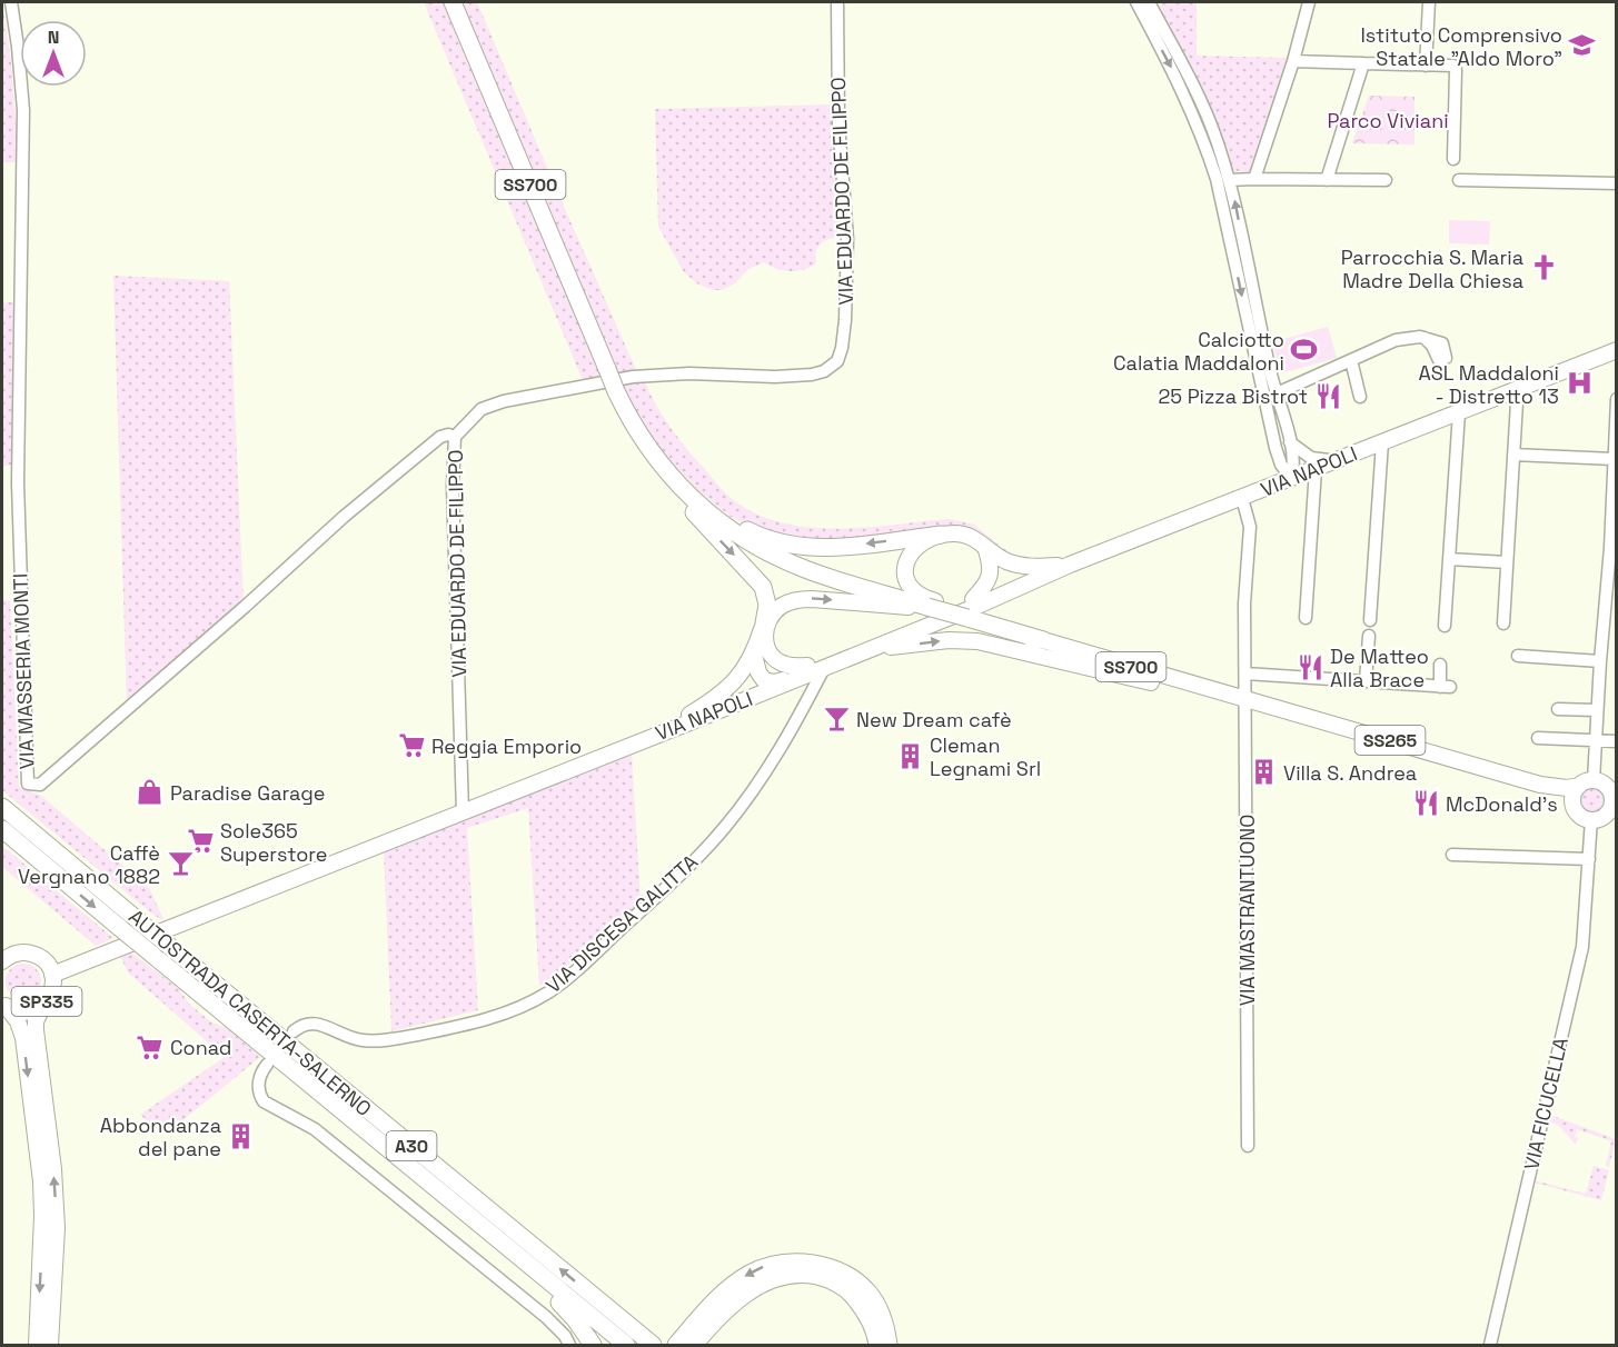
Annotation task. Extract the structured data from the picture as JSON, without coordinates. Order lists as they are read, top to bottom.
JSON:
{
  "streets": {
    "highway": ["SS700", "AUTOSTRADA CASERTA-SALERNO", "A30"],
    "main road": ["VIA NAPOLI", "SS265", "SP335"],
    "street": [
      "VIA EDUARDO DE FILIPPO",
      "VIA MASSERIA MONTI",
      "VIA MASTRANTUONO",
      "VIA DISCESA GALITTA",
      "VIA FICUCELLA"
    ]
  },
  "crossings": [
    ["SS700", "VIA NAPOLI"],
    ["SS700", "SS265"],
    ["SS700", "VIA MASTRANTUONO"],
    ["VIA EDUARDO DE FILIPPO", "VIA MASSERIA MONTI"],
    ["VIA EDUARDO DE FILIPPO", "SP335"],
    ["VIA NAPOLI", "VIA MASTRANTUONO"],
    ["VIA NAPOLI", "VIA DISCESA GALITTA"],
    ["VIA NAPOLI", "SP335"],
    ["SS265", "VIA MASTRANTUONO"],
    ["SS265", "VIA FICUCELLA"]
  ],
  "parks": ["Parco Viviani"],
  "places": {
    "school or university": ["Istituto Comprensivo Statale \"Aldo Moro\""],
    "church": ["Parrocchia S. Maria Madre Della Chiesa"],
    "sports": ["Calciotto Calatia Maddaloni"],
    "hospital": ["ASL Maddaloni - Distretto 13"],
    "restaurant": ["25 Pizza Bistrot", "De Matteo Alla Brace", "McDonald's"],
    "bar": ["New Dream cafè", "Caffè Vergnano 1882"],
    "supermarket": ["Reggia Emporio", "Sole365 Superstore", "Conad"],
    "building": ["Cleman Legnami Srl", "Villa S. Andrea", "Abbondanza del pane"],
    "shop": ["Paradise Garage"]
  },
  "north": "top"
}
